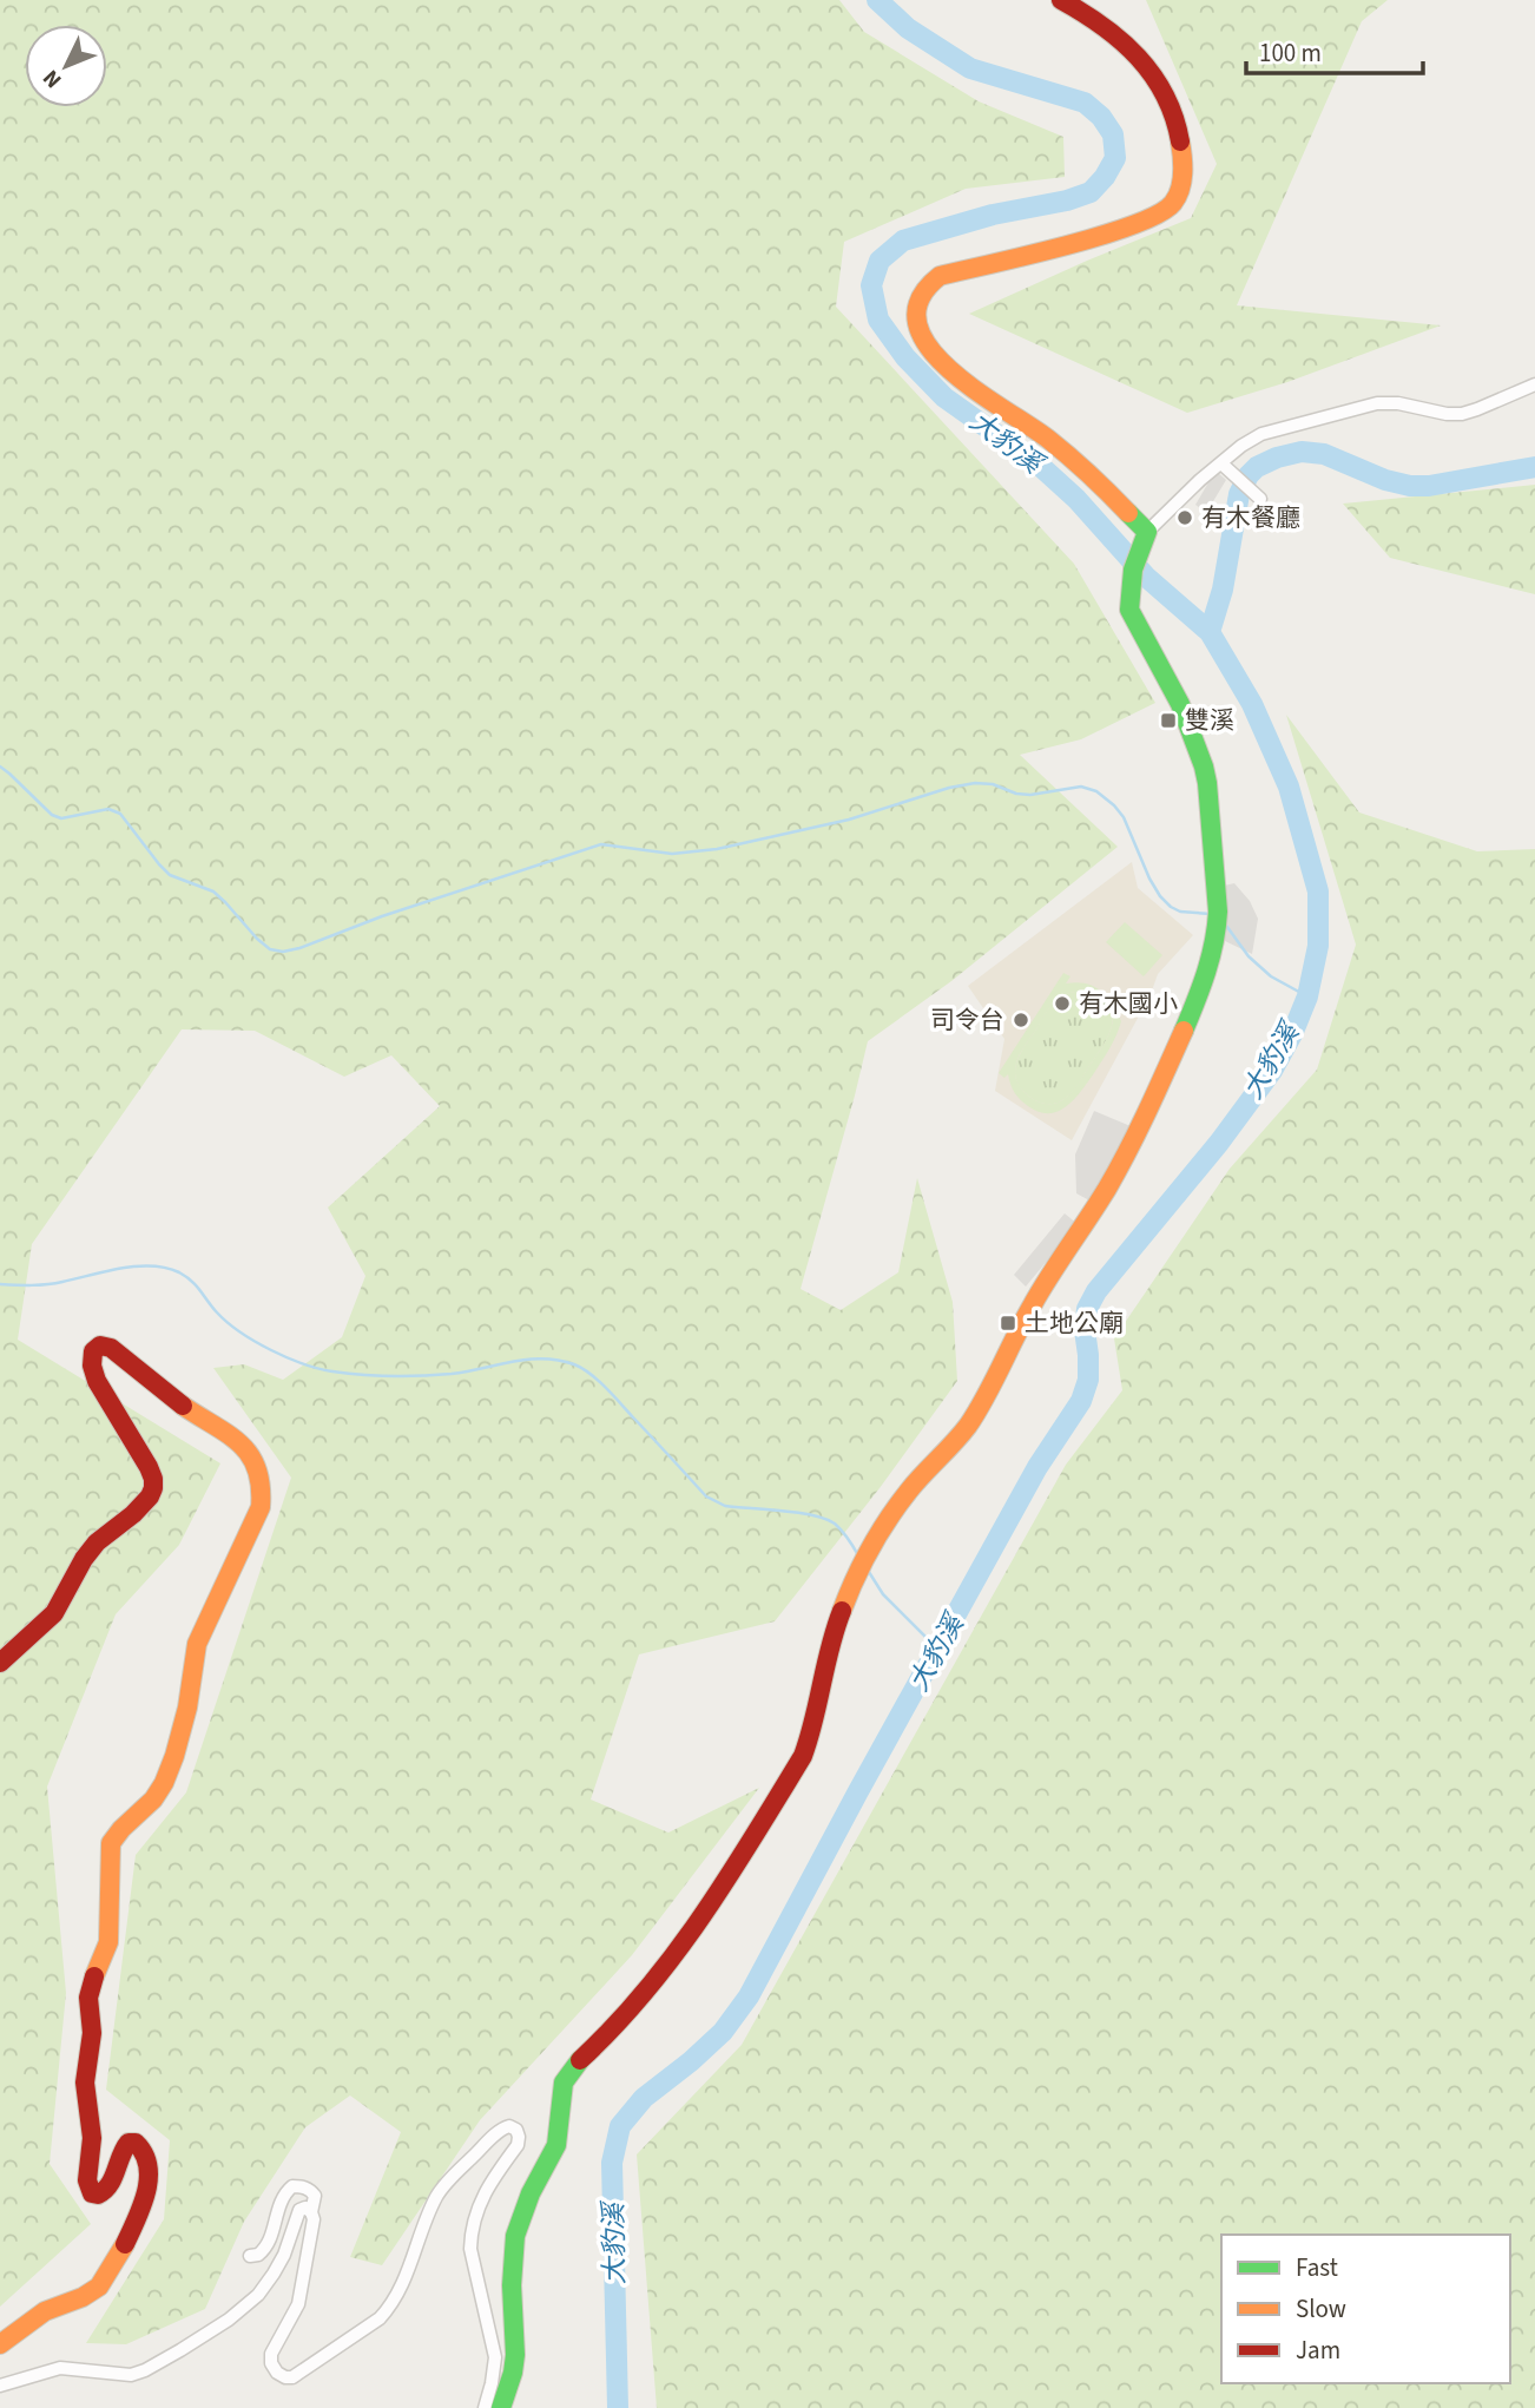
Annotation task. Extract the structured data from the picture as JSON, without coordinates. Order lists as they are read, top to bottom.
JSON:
{
  "water": ["大豹溪"],
  "places": {
    "other": ["有木餐廳", "有木國小", "司令台"],
    "transit": ["雙溪", "土地公廟"]
  },
  "legend": ["Fast", "Slow", "Jam"],
  "scale_bar": "100 m",
  "north": "bottom left"
}
